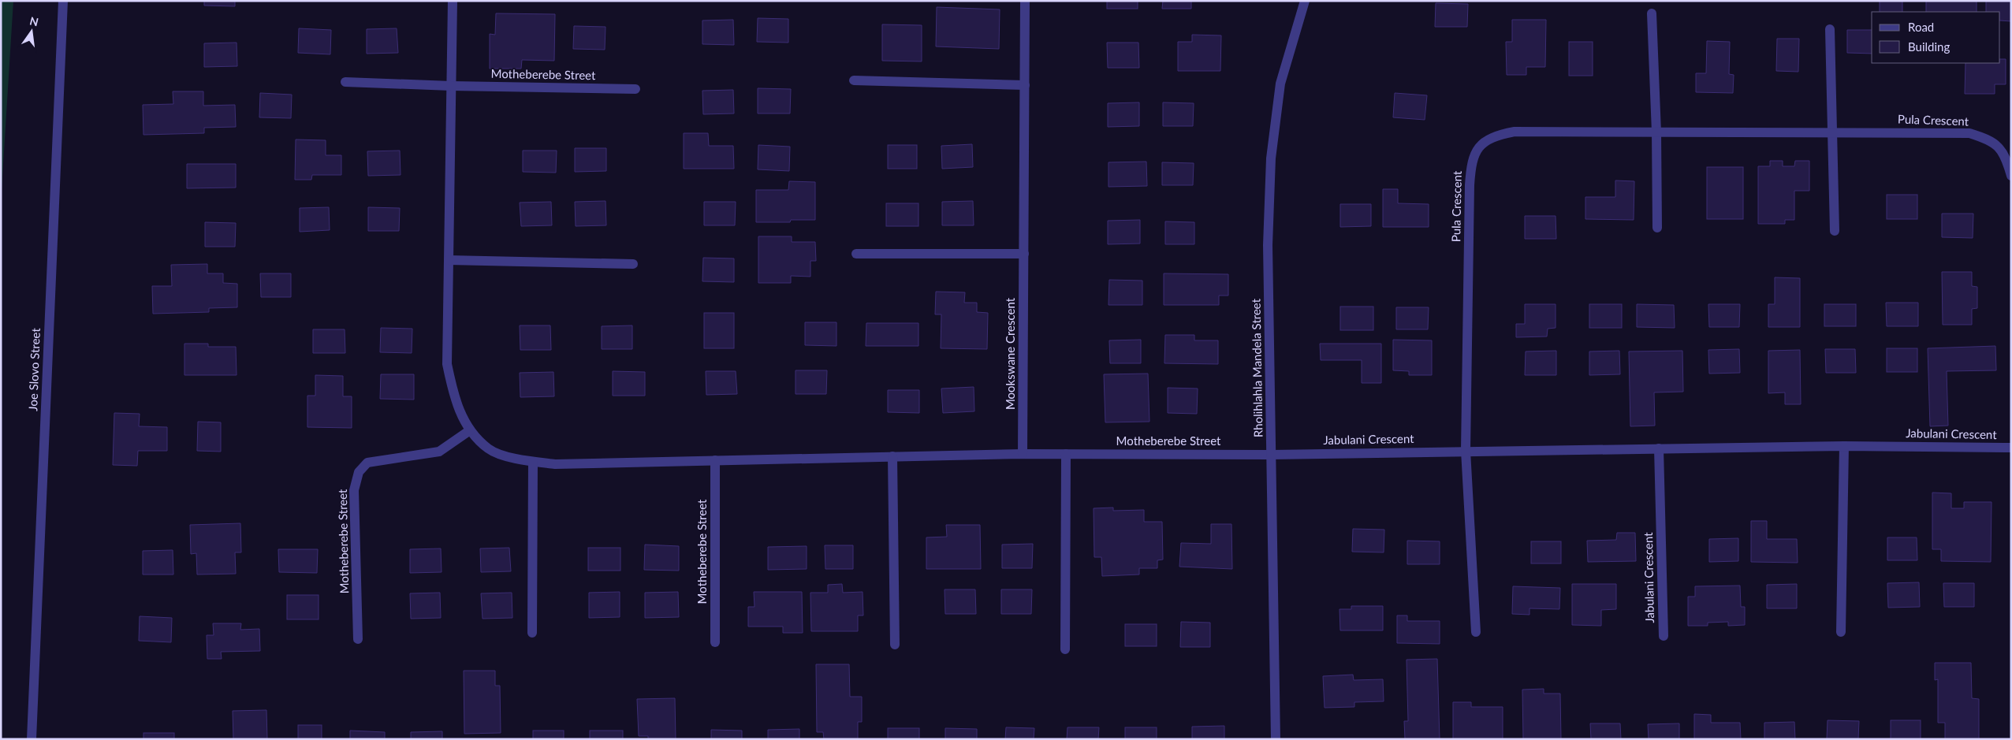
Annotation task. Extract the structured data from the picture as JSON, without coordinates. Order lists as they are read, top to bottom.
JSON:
{
  "streets": {
    "street": [
      "Motheberebe Street",
      "Pula Crescent",
      "Mookswane Crescent",
      "Rholihlahla Mandela Street",
      "Joe Slovo Street",
      "Jabulani Crescent"
    ]
  },
  "crossings": [
    ["Motheberebe Street", "Mookswane Crescent"],
    ["Motheberebe Street", "Rholihlahla Mandela Street"],
    ["Motheberebe Street", "Jabulani Crescent"],
    ["Pula Crescent", "Jabulani Crescent"],
    ["Rholihlahla Mandela Street", "Jabulani Crescent"]
  ],
  "legend": ["Road", "Building"],
  "north": "top"
}
